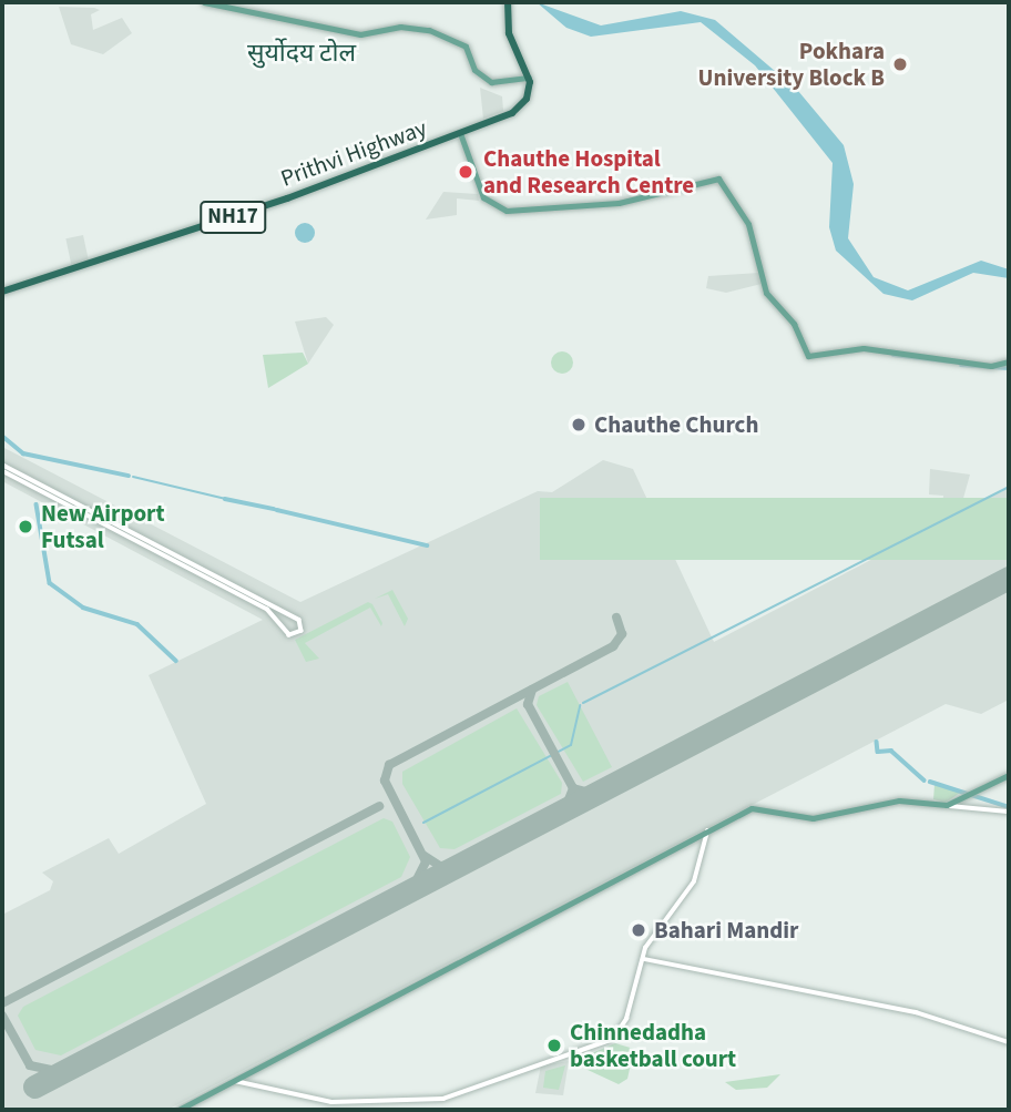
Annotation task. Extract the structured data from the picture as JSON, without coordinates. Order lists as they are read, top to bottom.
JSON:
{
  "streets": {
    "highway": ["Prithvi Highway", "NH17"]
  },
  "districts": ["सुर्योदय टोल"],
  "places": [
    "Pokhara University Block B",
    "Chauthe Hospital and Research Centre",
    "Chauthe Church",
    "New Airport Futsal",
    "Bahari Mandir",
    "Chinnedadha basketball court"
  ]
}
